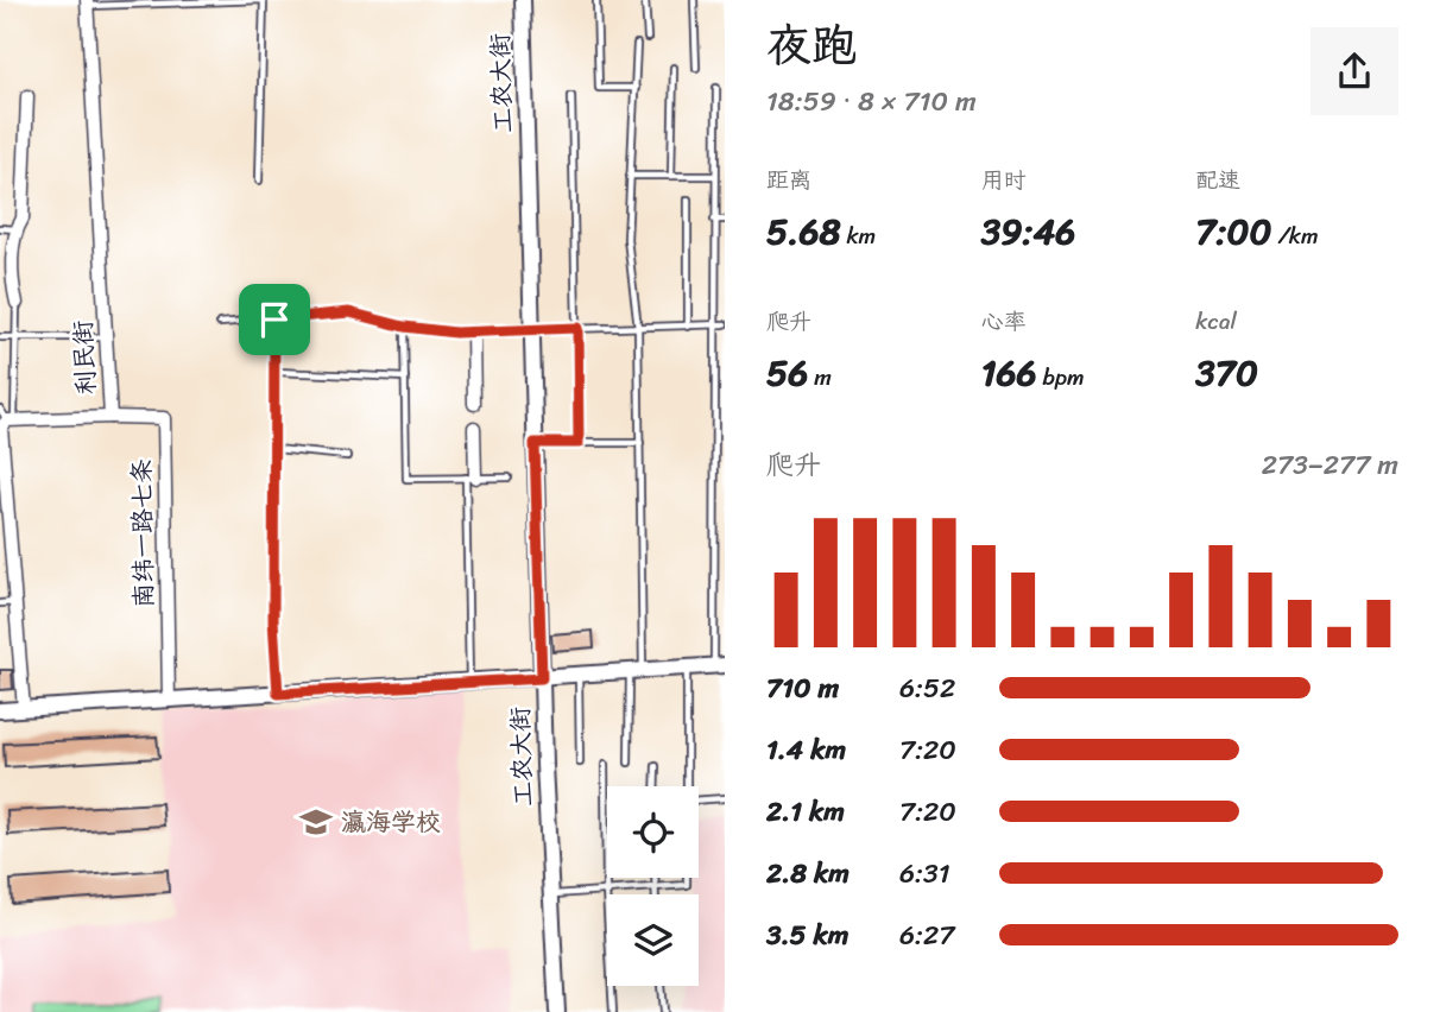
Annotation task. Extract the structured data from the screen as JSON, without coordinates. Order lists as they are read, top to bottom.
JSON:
{
  "streets": {
    "street": ["工农大街", "利民街", "南纬一路七条"]
  },
  "crossings": [
    ["利民街", "南纬一路七条"]
  ],
  "places": {
    "school or university": ["瀛海学校"]
  },
  "page": {
    "heading": ["夜跑", "18:59 · 8 × 710 m"],
    "stats": [
      ["距离", "5.68 km"],
      ["用时", "39:46"],
      ["配速", "7:00 /km"],
      ["爬升", "56 m"],
      ["心率", "166 bpm"],
      ["kcal", "370"]
    ],
    "chart": ["爬升", "273–277 m"],
    "list": [
      {
        "name": "710 m",
        "note": "6:52"
      },
      {
        "name": "1.4 km",
        "note": "7:20"
      },
      {
        "name": "2.1 km",
        "note": "7:20"
      },
      {
        "name": "2.8 km",
        "note": "6:31"
      },
      {
        "name": "3.5 km",
        "note": "6:27"
      }
    ]
  }
}
